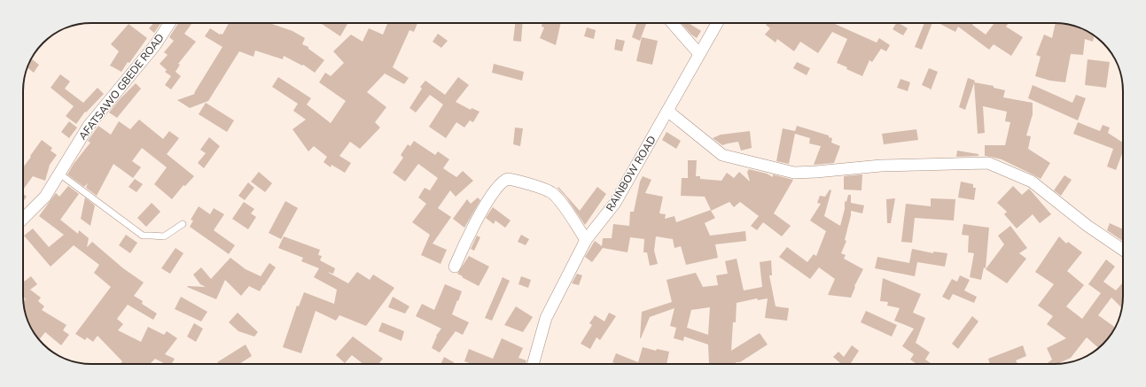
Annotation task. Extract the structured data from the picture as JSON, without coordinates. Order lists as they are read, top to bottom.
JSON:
{
  "streets": {
    "street": ["AFATSAWO GBEDE ROAD", "RAINBOW ROAD"]
  }
}
